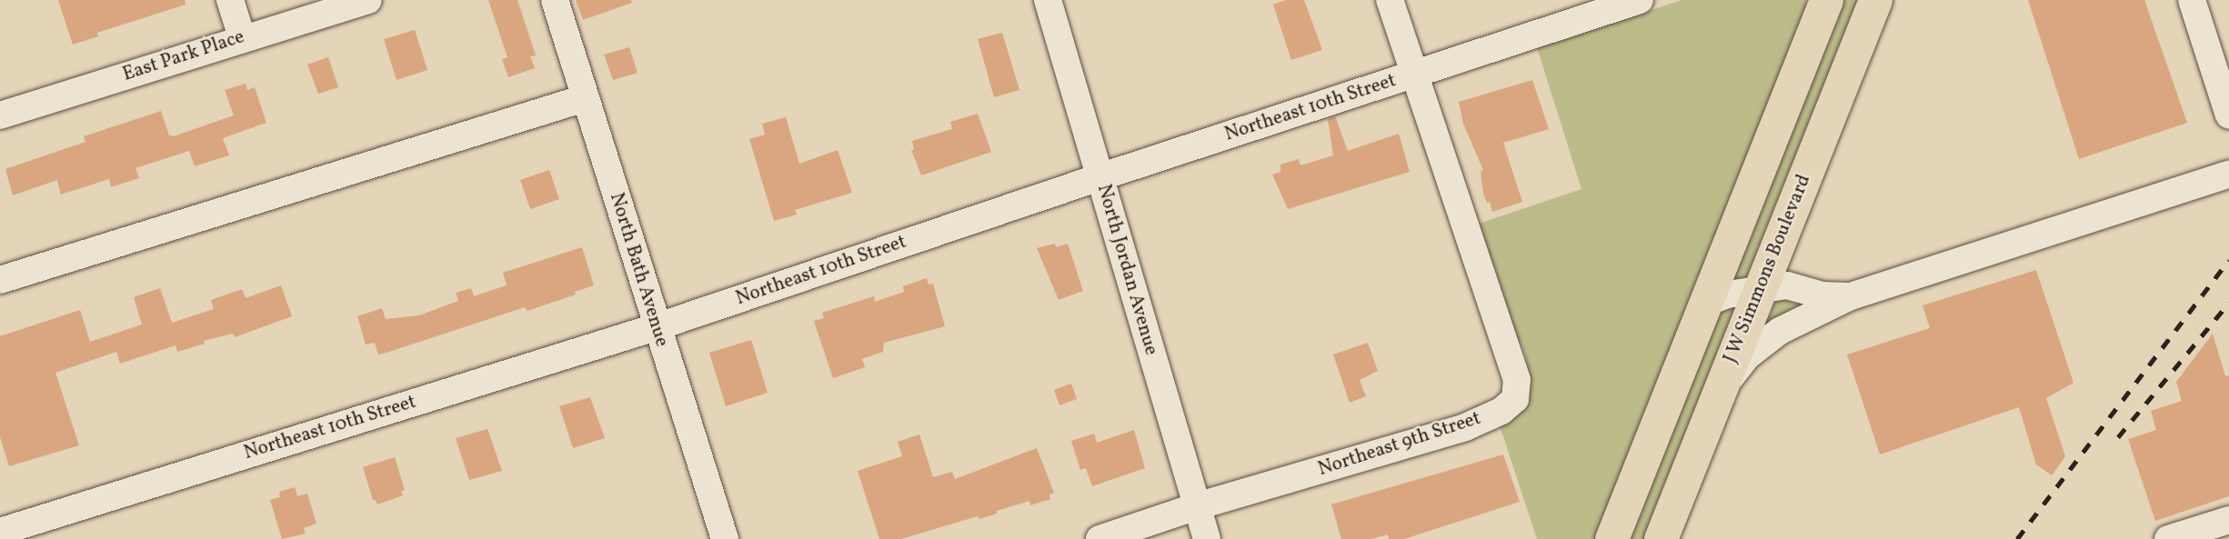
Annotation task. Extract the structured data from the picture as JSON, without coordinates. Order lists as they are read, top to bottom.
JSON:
{
  "streets": {
    "main road": ["J W Simmons Boulevard"],
    "street": [
      "East Park Place",
      "Northeast 10th Street",
      "North Bath Avenue",
      "North Jordan Avenue",
      "Northeast 9th Street"
    ]
  },
  "crossings": [
    ["Northeast 10th Street", "North Bath Avenue"],
    ["Northeast 10th Street", "North Jordan Avenue"],
    ["Northeast 10th Street", "Northeast 9th Street"],
    ["North Jordan Avenue", "Northeast 9th Street"]
  ]
}
